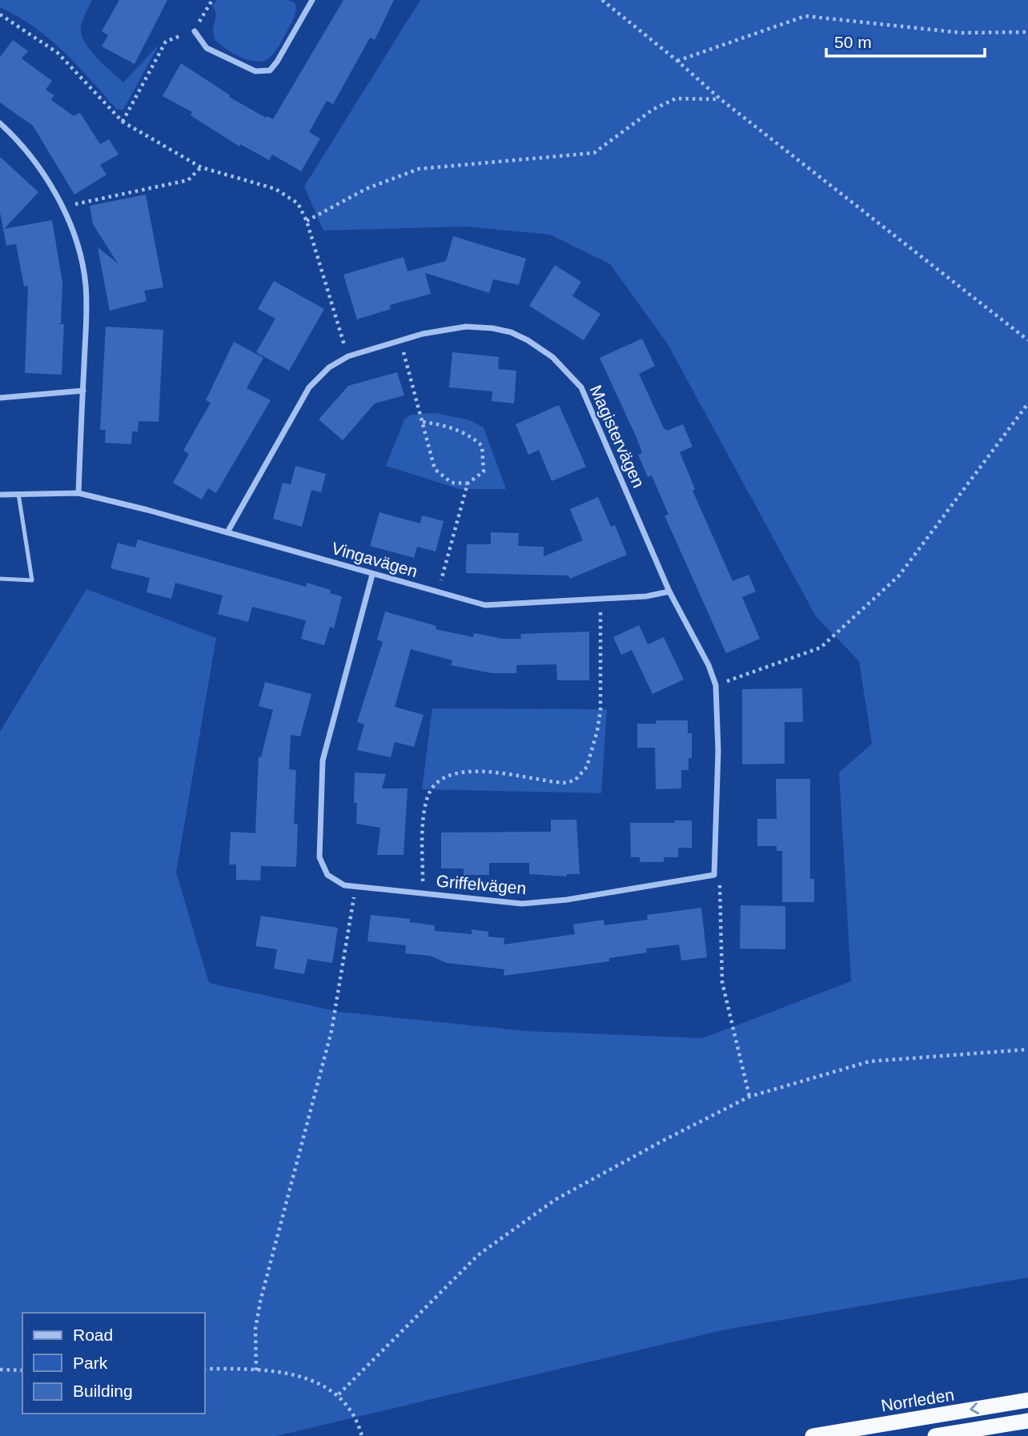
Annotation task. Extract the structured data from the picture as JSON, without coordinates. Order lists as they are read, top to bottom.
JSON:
{
  "streets": {
    "highway": ["Norrleden"],
    "street": ["Magistervägen", "Vingavägen", "Griffelvägen"]
  },
  "crossings": [
    ["Magistervägen", "Vingavägen"],
    ["Vingavägen", "Griffelvägen"]
  ],
  "legend": ["Road", "Park", "Building"],
  "scale_bar": "50 m"
}
